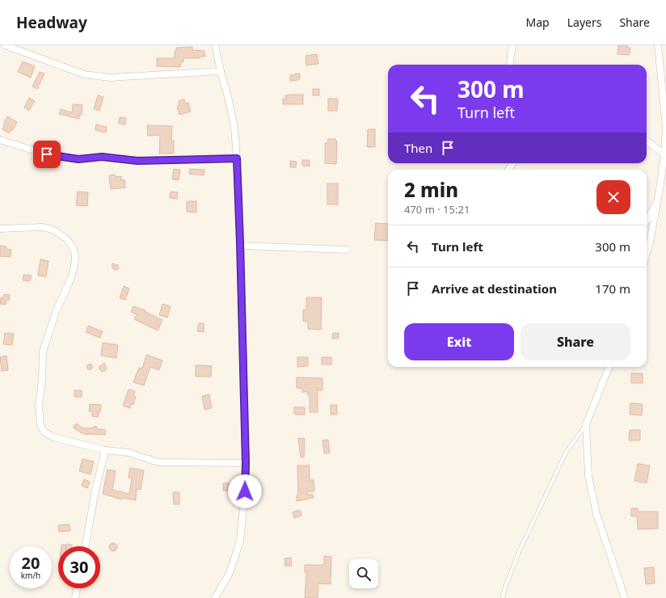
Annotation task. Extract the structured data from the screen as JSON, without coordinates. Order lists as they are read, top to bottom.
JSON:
{
  "page": {
    "header": "Headway",
    "nav": ["Map", "Layers", "Share"],
    "turn": ["300 m", "Turn left"],
    "then": "Then",
    "heading": ["2 min", "470 m · 15:21"],
    "list": [
      {
        "name": "Turn left",
        "value": "300 m"
      },
      {
        "name": "Arrive at destination",
        "value": "170 m"
      }
    ],
    "buttons": ["Exit", "Share"],
    "speed": "20 km/h",
    "limit": "30"
  }
}
